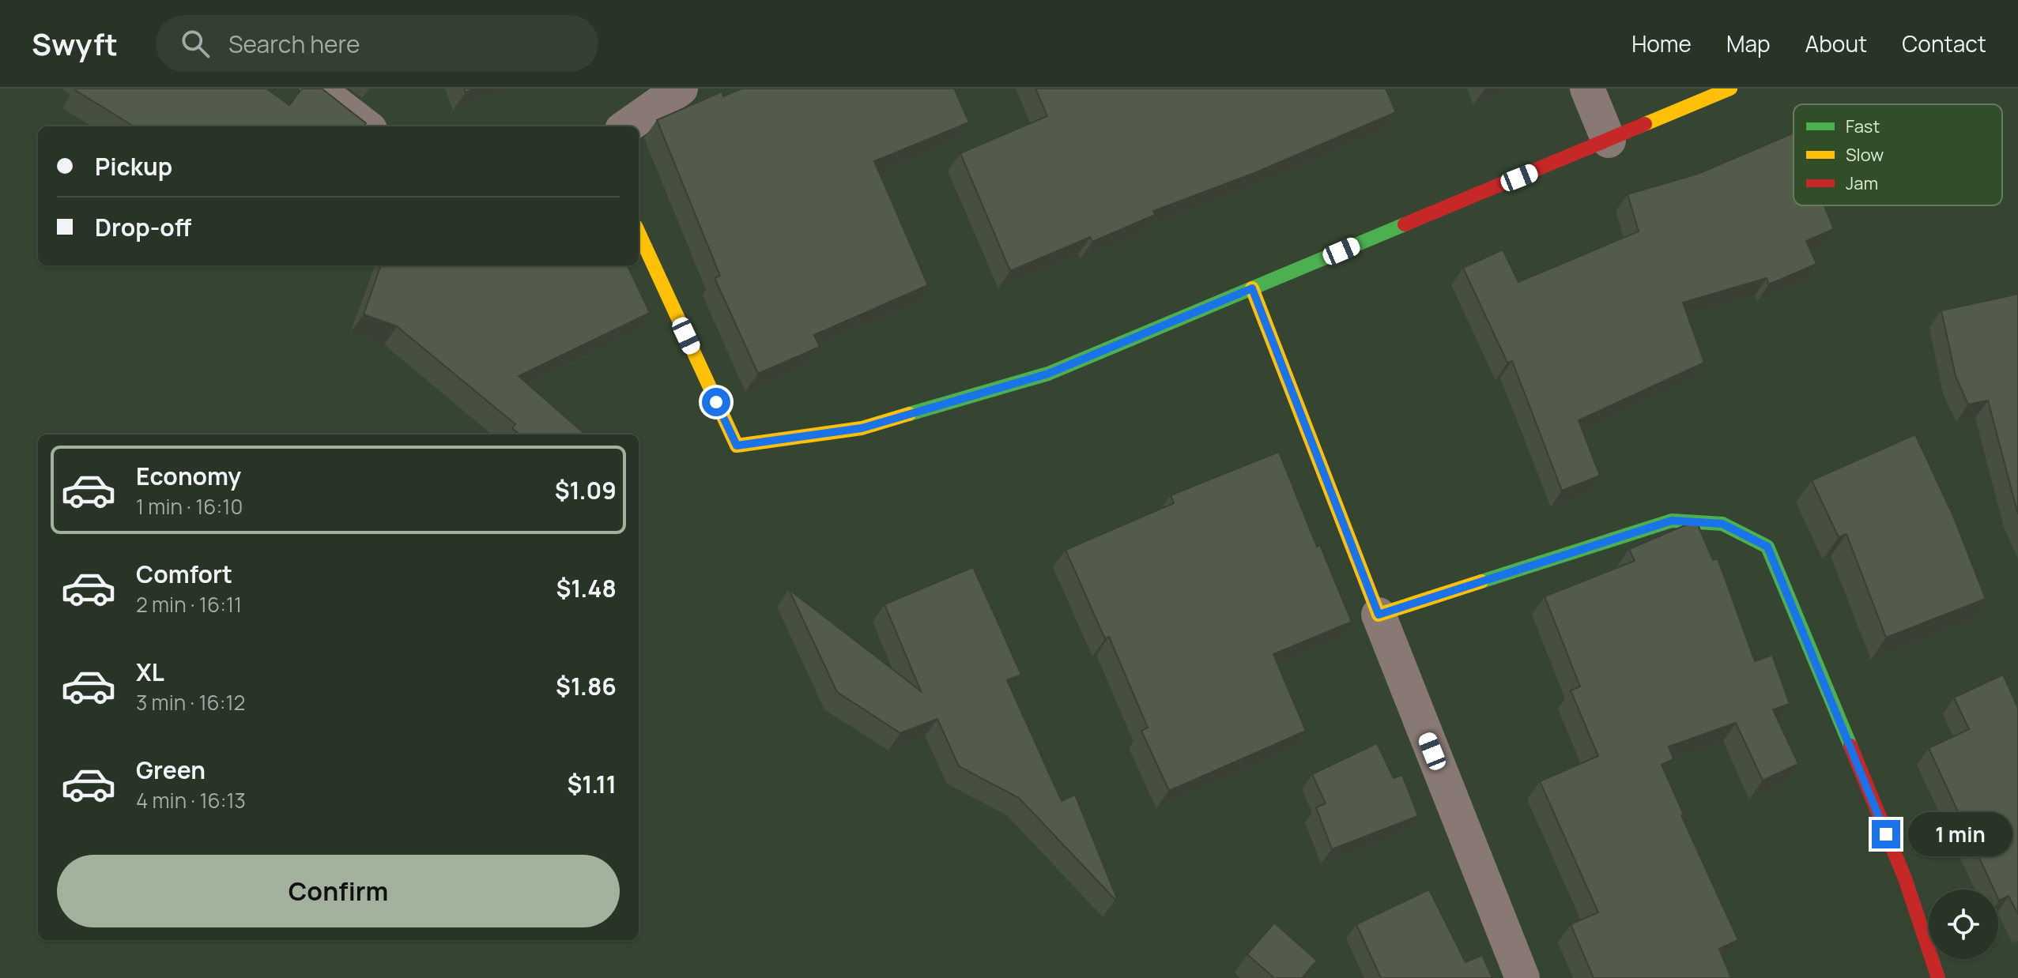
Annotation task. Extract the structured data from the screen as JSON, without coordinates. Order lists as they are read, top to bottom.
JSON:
{
  "legend": ["Fast", "Slow", "Jam"],
  "page": {
    "header": "Swyft",
    "search": "Search here",
    "nav": [
      "Home",
      "Map",
      "About",
      "Contact"
    ],
    "banner": ["Pickup", "Drop-off"],
    "list": [
      {
        "name": "Economy",
        "note": "1 min · 16:10",
        "value": "$1.09"
      },
      {
        "name": "Comfort",
        "note": "2 min · 16:11",
        "value": "$1.48"
      },
      {
        "name": "XL",
        "note": "3 min · 16:12",
        "value": "$1.86"
      },
      {
        "name": "Green",
        "note": "4 min · 16:13",
        "value": "$1.11"
      }
    ],
    "bubble": "1 min",
    "buttons": "Confirm"
  }
}
